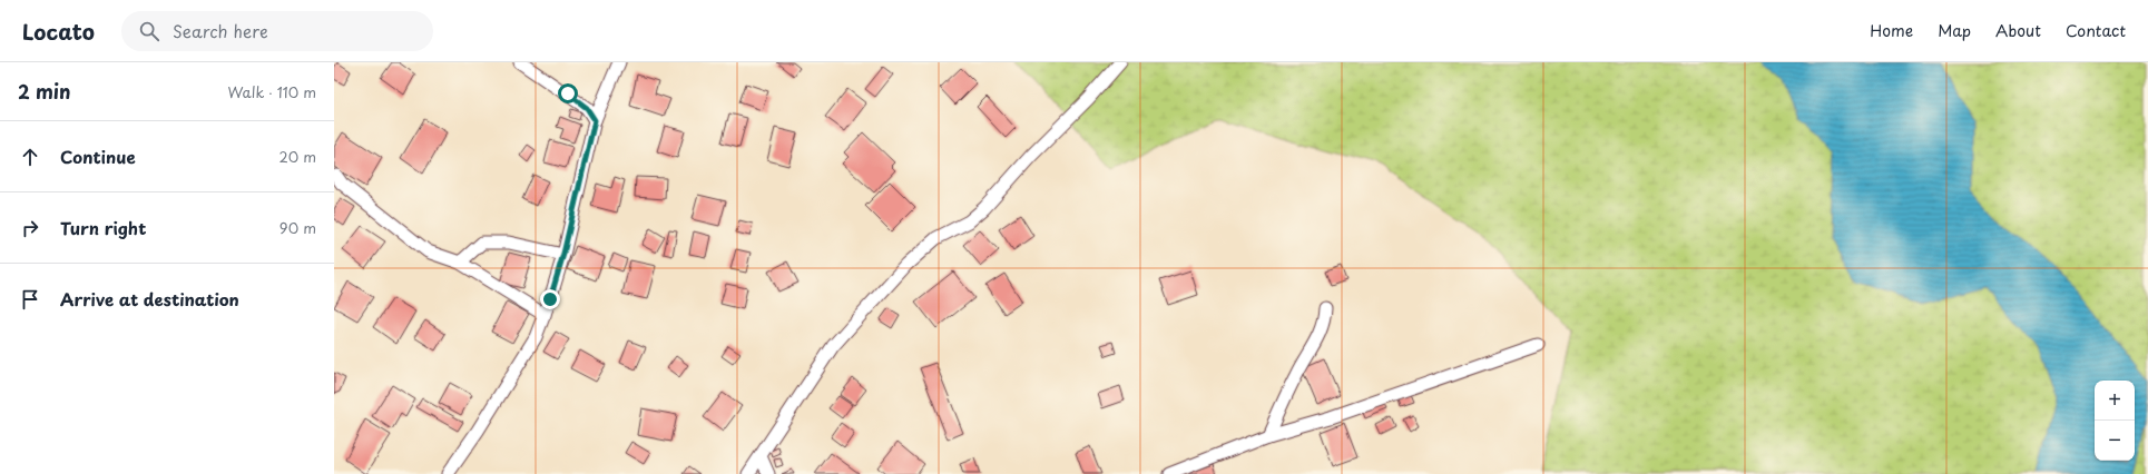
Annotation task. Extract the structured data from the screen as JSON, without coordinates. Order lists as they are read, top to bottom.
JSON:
{
  "page": {
    "header": "Locato",
    "search": "Search here",
    "nav": [
      "Home",
      "Map",
      "About",
      "Contact"
    ],
    "heading": ["2 min", "Walk · 110 m"],
    "list": [
      ["Continue", "20 m"],
      ["Turn right", "90 m"],
      "Arrive at destination"
    ],
    "map_buttons": ["+", "−"]
  }
}
